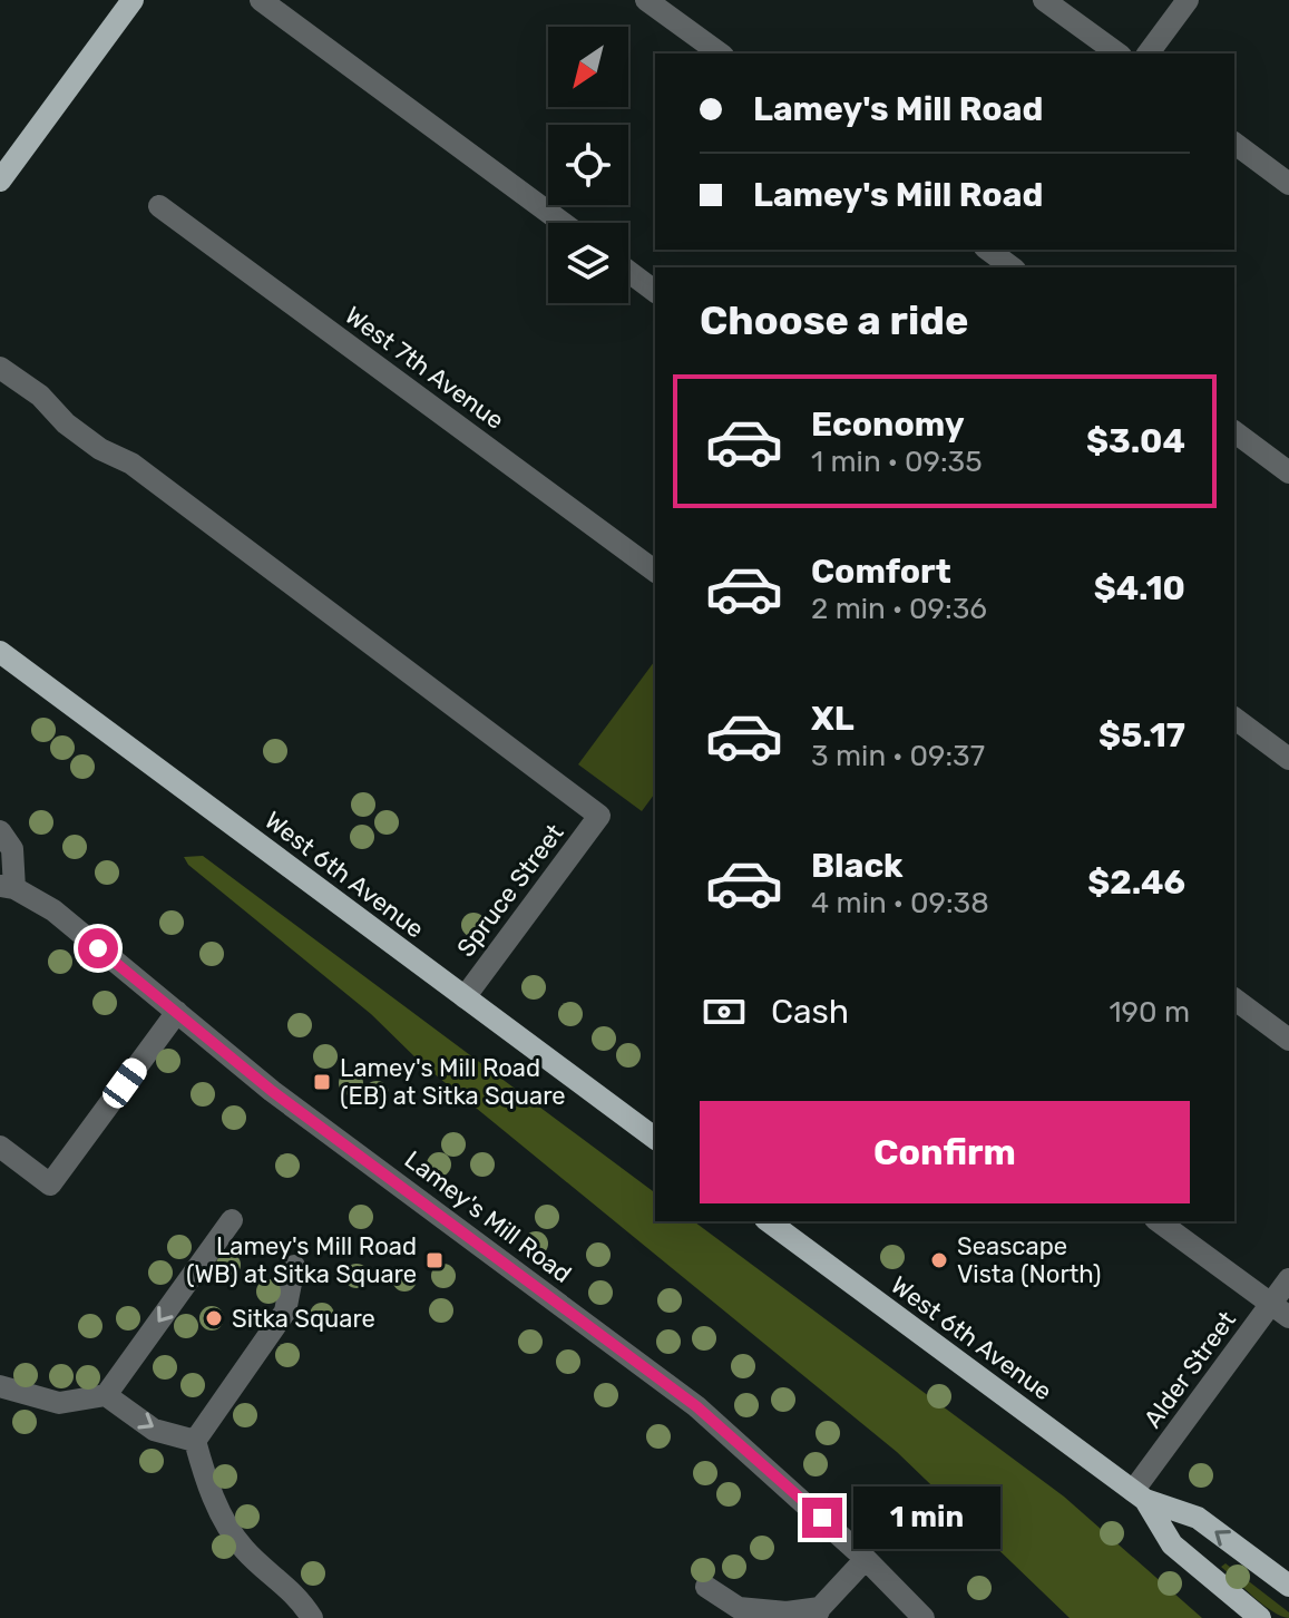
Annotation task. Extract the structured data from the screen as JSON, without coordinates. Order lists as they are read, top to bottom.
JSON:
{
  "streets": {
    "main road": ["West 6th Avenue"],
    "street": [
      "West 7th Avenue",
      "Spruce Street",
      "Lamey's Mill Road",
      "Alder Street"
    ]
  },
  "crossings": [
    ["West 6th Avenue", "Spruce Street"],
    ["West 6th Avenue", "Alder Street"]
  ],
  "places": {
    "transit": ["Lamey's Mill Road (EB) at Sitka Square", "Lamey's Mill Road (WB) at Sitka Square"],
    "other": ["Seascape Vista (North)", "Sitka Square"]
  },
  "north": "bottom left",
  "page": {
    "banner": ["Lamey's Mill Road", "Lamey's Mill Road"],
    "heading": "Choose a ride",
    "list": [
      {
        "name": "Economy",
        "note": "1 min · 09:35",
        "value": "$3.04"
      },
      {
        "name": "Comfort",
        "note": "2 min · 09:36",
        "value": "$4.10"
      },
      {
        "name": "XL",
        "note": "3 min · 09:37",
        "value": "$5.17"
      },
      {
        "name": "Black",
        "note": "4 min · 09:38",
        "value": "$2.46"
      }
    ],
    "pay": ["Cash", "190 m"],
    "buttons": "Confirm",
    "bubble": "1 min"
  }
}
